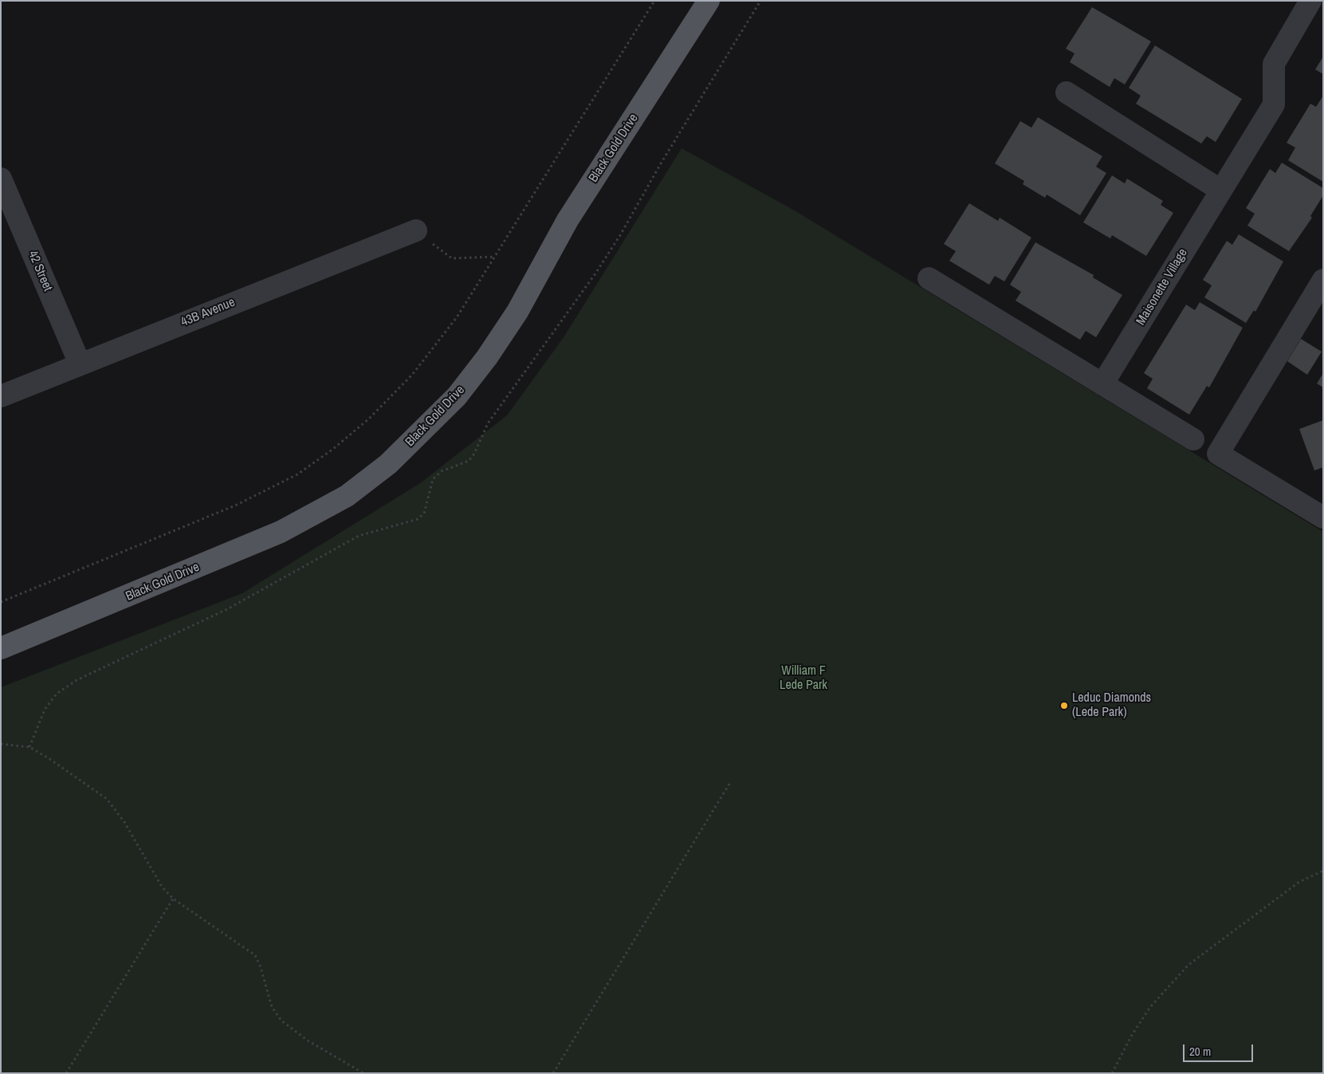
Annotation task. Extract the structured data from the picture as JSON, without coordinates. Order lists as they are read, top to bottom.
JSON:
{
  "streets": {
    "main road": ["Black Gold Drive"],
    "street": ["42 Street", "Maisonette Village", "43B Avenue"]
  },
  "crossings": [
    ["42 Street", "43B Avenue"]
  ],
  "parks": ["William F Lede Park"],
  "places": ["Leduc Diamonds (Lede Park)"],
  "scale_bar": "20 m"
}
